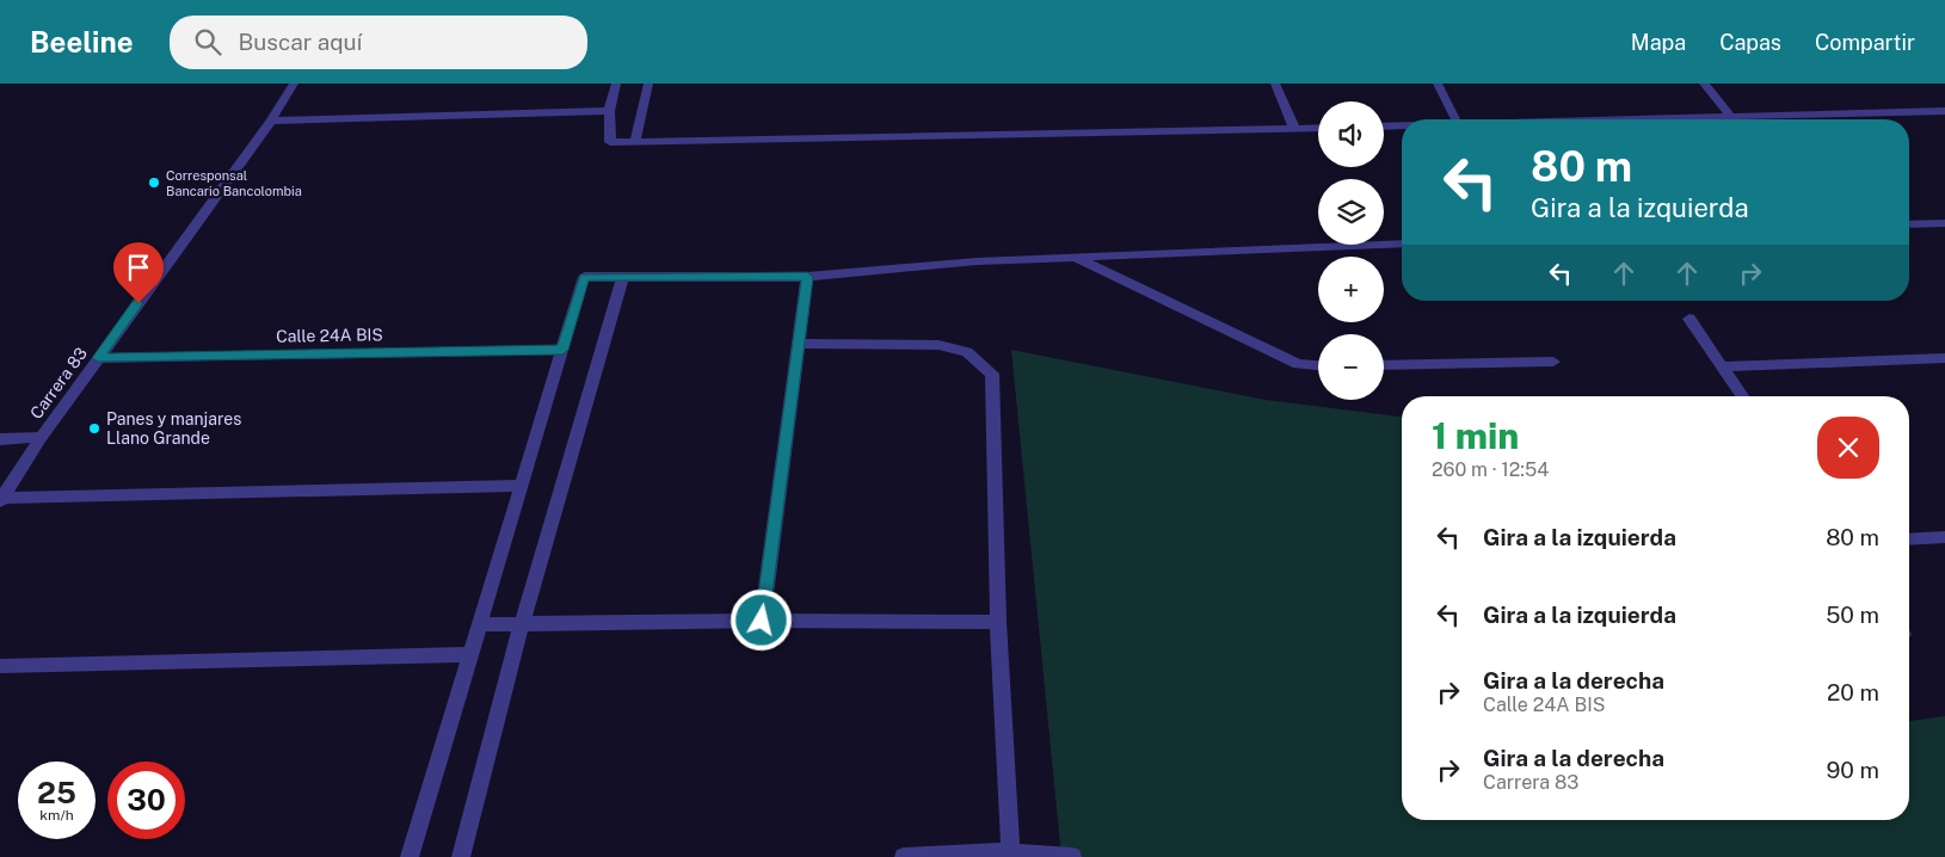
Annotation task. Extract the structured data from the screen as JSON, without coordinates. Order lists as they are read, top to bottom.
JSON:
{
  "streets": {
    "street": ["Calle 24A BIS", "Carrera 83"]
  },
  "crossings": [
    ["Calle 24A BIS", "Carrera 83"]
  ],
  "places": ["Corresponsal Bancario Bancolombia", "Panes y manjares Llano Grande"],
  "page": {
    "header": "Beeline",
    "search": "Buscar aquí",
    "nav": ["Mapa", "Capas", "Compartir"],
    "map_buttons": ["+", "−"],
    "turn": ["80 m", "Gira a la izquierda"],
    "heading": ["1 min", "260 m · 12:54"],
    "list": [
      {
        "name": "Gira a la izquierda",
        "value": "80 m"
      },
      {
        "name": "Gira a la izquierda",
        "value": "50 m"
      },
      {
        "name": "Gira a la derecha",
        "note": "Calle 24A BIS",
        "value": "20 m"
      },
      {
        "name": "Gira a la derecha",
        "note": "Carrera 83",
        "value": "90 m"
      }
    ],
    "speed": "25 km/h",
    "limit": "30"
  }
}
